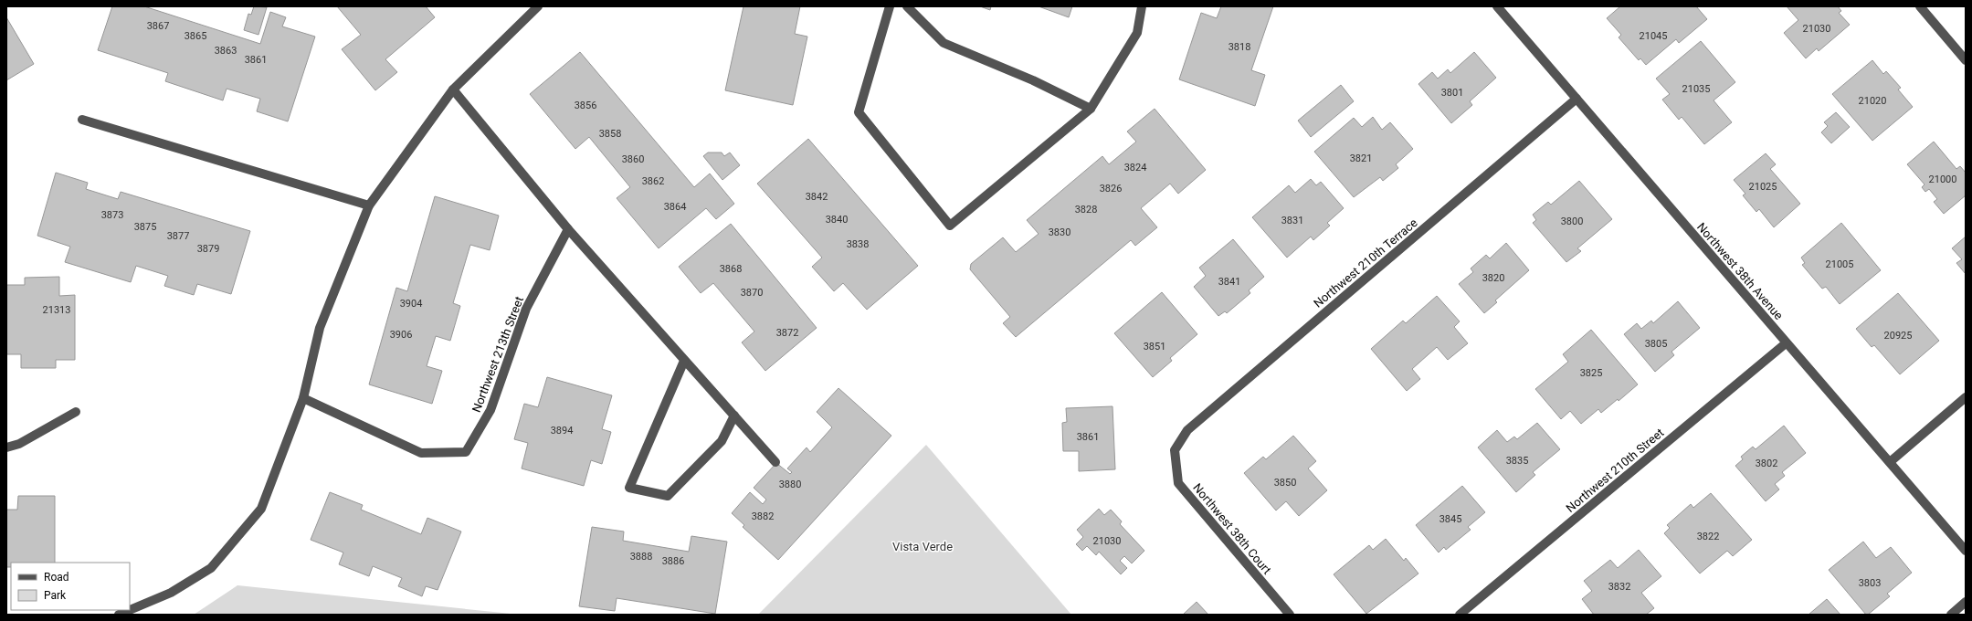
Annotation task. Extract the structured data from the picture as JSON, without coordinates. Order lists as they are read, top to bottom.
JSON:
{
  "streets": {
    "street": [
      "Northwest 210th Terrace",
      "Northwest 38th Avenue",
      "Northwest 213th Street",
      "Northwest 210th Street",
      "Northwest 38th Court"
    ]
  },
  "crossings": [
    ["Northwest 210th Terrace", "Northwest 38th Avenue"],
    ["Northwest 210th Terrace", "Northwest 38th Court"],
    ["Northwest 38th Avenue", "Northwest 210th Street"]
  ],
  "parks": ["Vista Verde"],
  "house_numbers": [
    "3867",
    "21030",
    "3865",
    "21045",
    "3818",
    "3863",
    "3861",
    "21035",
    "3801",
    "21020",
    "3856",
    "3858",
    "3821",
    "3860",
    "3824",
    "21000",
    "3862",
    "21025",
    "3826",
    "3842",
    "3864",
    "3828",
    "3873",
    "3840",
    "3831",
    "3800",
    "3875",
    "3830",
    "3877",
    "3838",
    "3879",
    "21005",
    "3868",
    "3820",
    "3841",
    "3870",
    "3904",
    "21313",
    "3872",
    "3906",
    "20925",
    "3805",
    "3851",
    "3825",
    "3894",
    "3861",
    "3835",
    "3802",
    "3850",
    "3880",
    "3882",
    "3845",
    "3822",
    "21030",
    "3888",
    "3886",
    "3803",
    "3832"
  ],
  "legend": ["Road", "Park"]
}
